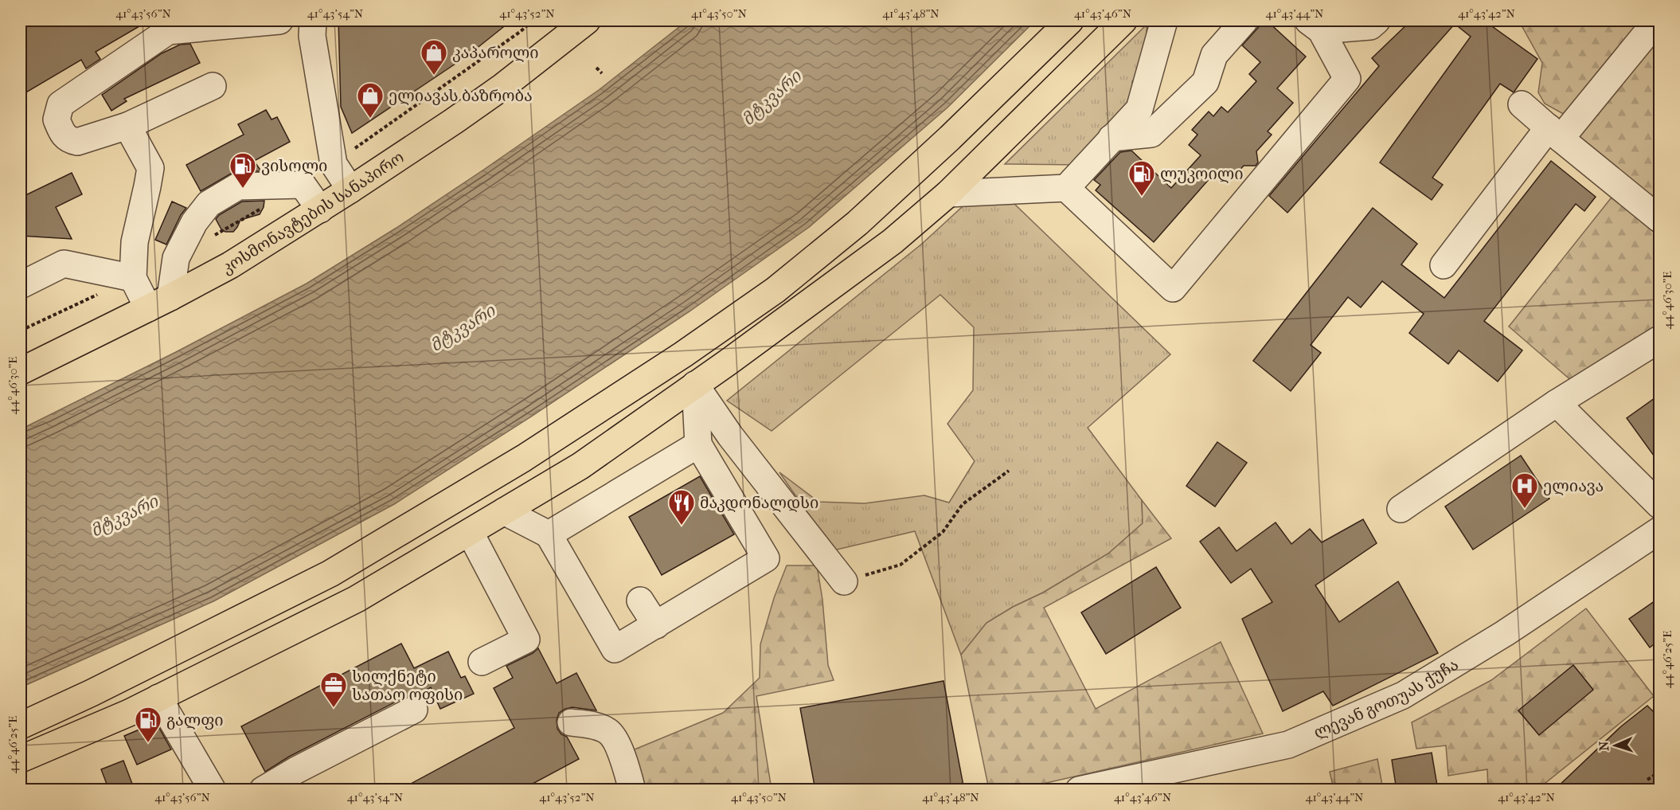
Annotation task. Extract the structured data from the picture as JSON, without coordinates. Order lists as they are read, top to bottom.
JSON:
{
  "streets": {
    "main road": ["კოსმონავტების სანაპირო"],
    "street": ["ლევან გოთუას ქუჩა"]
  },
  "water": ["მტკვარი"],
  "places": {
    "shop": ["კაპაროლი", "ელიავას ბაზრობა"],
    "fuel station": ["ვისოლი", "ლუკოილი", "გალფი"],
    "hospital": ["ელიავა"],
    "restaurant": ["მაკდონალდსი"],
    "office": ["სილქნეტი სათაო ოფისი"]
  },
  "north": "left",
  "coordinates": [
    "41°43'56\"N",
    "41°43'54\"N",
    "41°43'52\"N",
    "41°43'50\"N",
    "41°43'48\"N",
    "41°43'46\"N",
    "41°43'44\"N",
    "41°43'42\"N",
    "44°46'30\"E",
    "44°46'25\"E"
  ]
}
